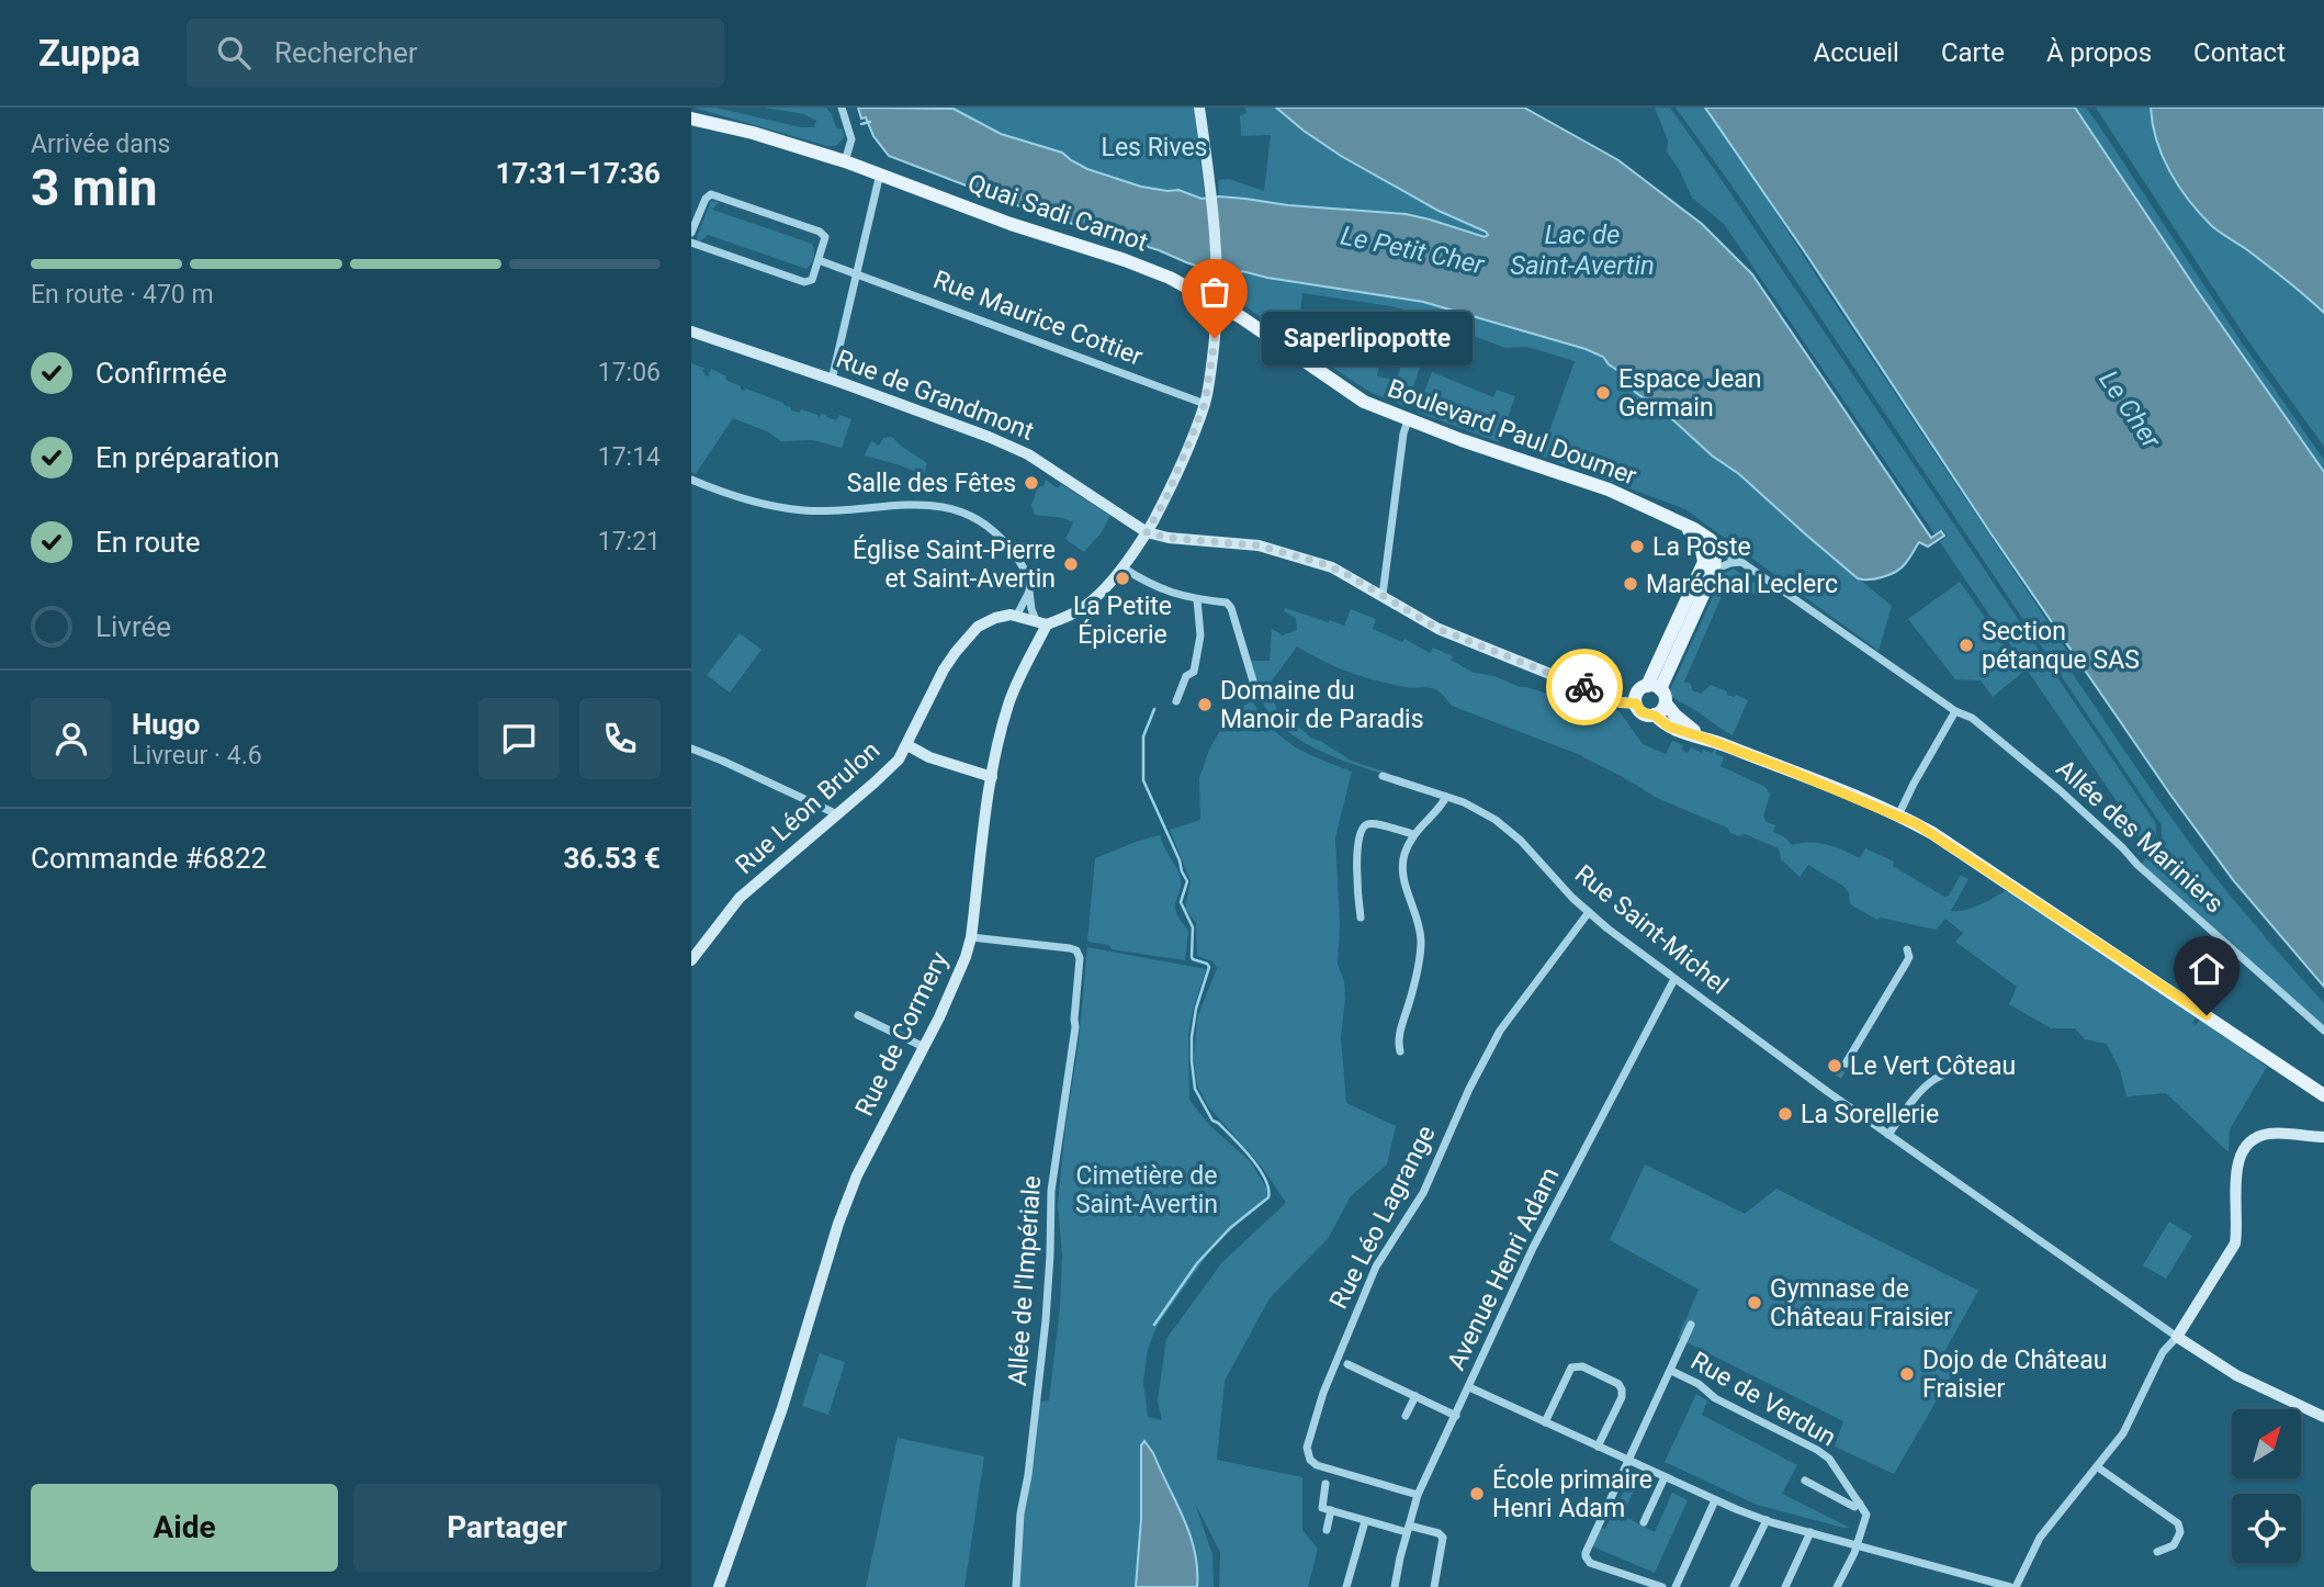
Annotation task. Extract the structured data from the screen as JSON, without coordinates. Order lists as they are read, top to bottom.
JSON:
{
  "streets": {
    "main road": ["Quai Sadi Carnot", "Boulevard Paul Doumer"],
    "street": [
      "Rue Maurice Cottier",
      "Rue de Grandmont",
      "Rue Léon Brulon",
      "Allée des Mariniers",
      "Rue Saint-Michel",
      "Rue de Cormery",
      "Rue Léo Lagrange",
      "Avenue Henri Adam",
      "Allée de l'Impériale",
      "Rue de Verdun"
    ]
  },
  "crossings": [
    ["Quai Sadi Carnot", "Boulevard Paul Doumer"],
    ["Boulevard Paul Doumer", "Allée des Mariniers"],
    ["Rue Léon Brulon", "Rue de Cormery"],
    ["Rue Saint-Michel", "Rue Léo Lagrange"],
    ["Rue Saint-Michel", "Avenue Henri Adam"],
    ["Rue de Cormery", "Allée de l'Impériale"],
    ["Rue Léo Lagrange", "Avenue Henri Adam"]
  ],
  "water": ["Lac de Saint-Avertin", "Le Petit Cher", "Le Cher"],
  "parks": ["Les Rives", "Cimetière de Saint-Avertin"],
  "places": [
    "Saperlipopotte",
    "Espace Jean Germain",
    "Salle des Fêtes",
    "La Poste",
    "Église Saint-Pierre et Saint-Avertin",
    "La Petite Épicerie",
    "Maréchal Leclerc",
    "Section pétanque SAS",
    "Domaine du Manoir de Paradis",
    "Le Vert Côteau",
    "La Sorellerie",
    "Gymnase de Château Fraisier",
    "Dojo de Château Fraisier",
    "École primaire Henri Adam"
  ],
  "north": "top right",
  "page": {
    "header": "Zuppa",
    "search": "Rechercher",
    "nav": [
      "Accueil",
      "Carte",
      "À propos",
      "Contact"
    ],
    "heading": ["3 min", "Arrivée dans", "17:31–17:36"],
    "panel": [
      "Hugo",
      "Livreur · 4.6",
      "Commande #6822",
      "36.53 €"
    ],
    "bar": "En route · 470 m",
    "bubble": "Saperlipopotte",
    "list": [
      ["Confirmée", "17:06"],
      ["En préparation", "17:14"],
      ["En route", "17:21"],
      "Livrée"
    ],
    "buttons": ["Aide", "Partager"]
  }
}
